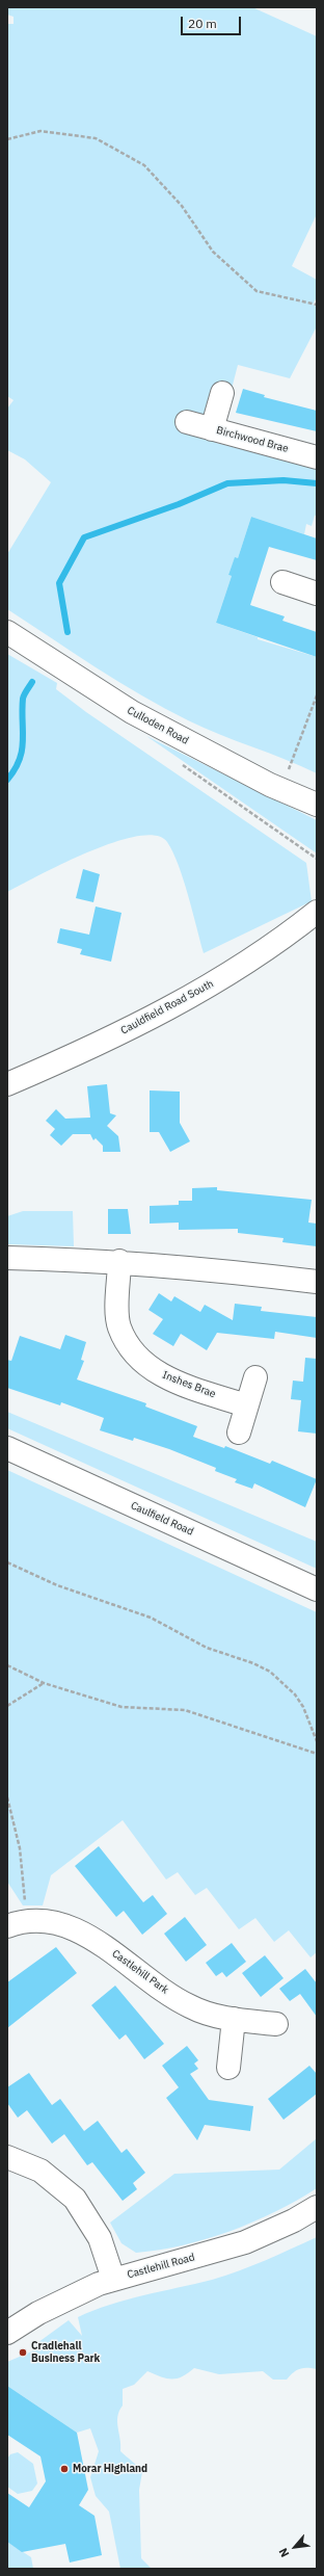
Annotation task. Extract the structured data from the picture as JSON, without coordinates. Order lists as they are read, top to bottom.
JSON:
{
  "streets": {
    "street": [
      "Birchwood Brae",
      "Culloden Road",
      "Cauldfield Road South",
      "Inshes Brae",
      "Caulfield Road",
      "Castlehill Park",
      "Castlehill Road"
    ]
  },
  "places": ["Cradlehall Business Park", "Morar Highland"],
  "scale_bar": "20 m",
  "north": "bottom left"
}
